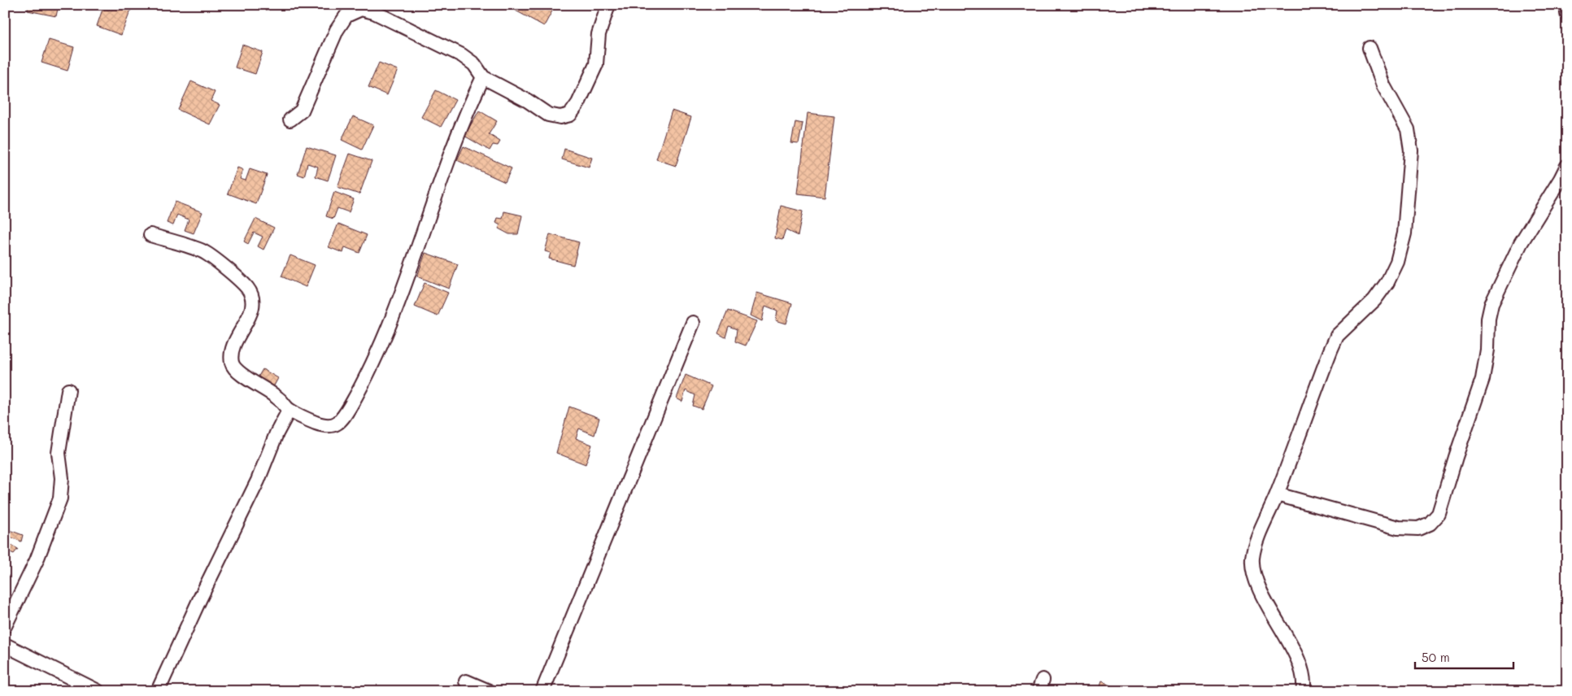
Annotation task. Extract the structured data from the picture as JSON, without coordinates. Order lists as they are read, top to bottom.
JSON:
{
  "scale_bar": "50 m"
}
